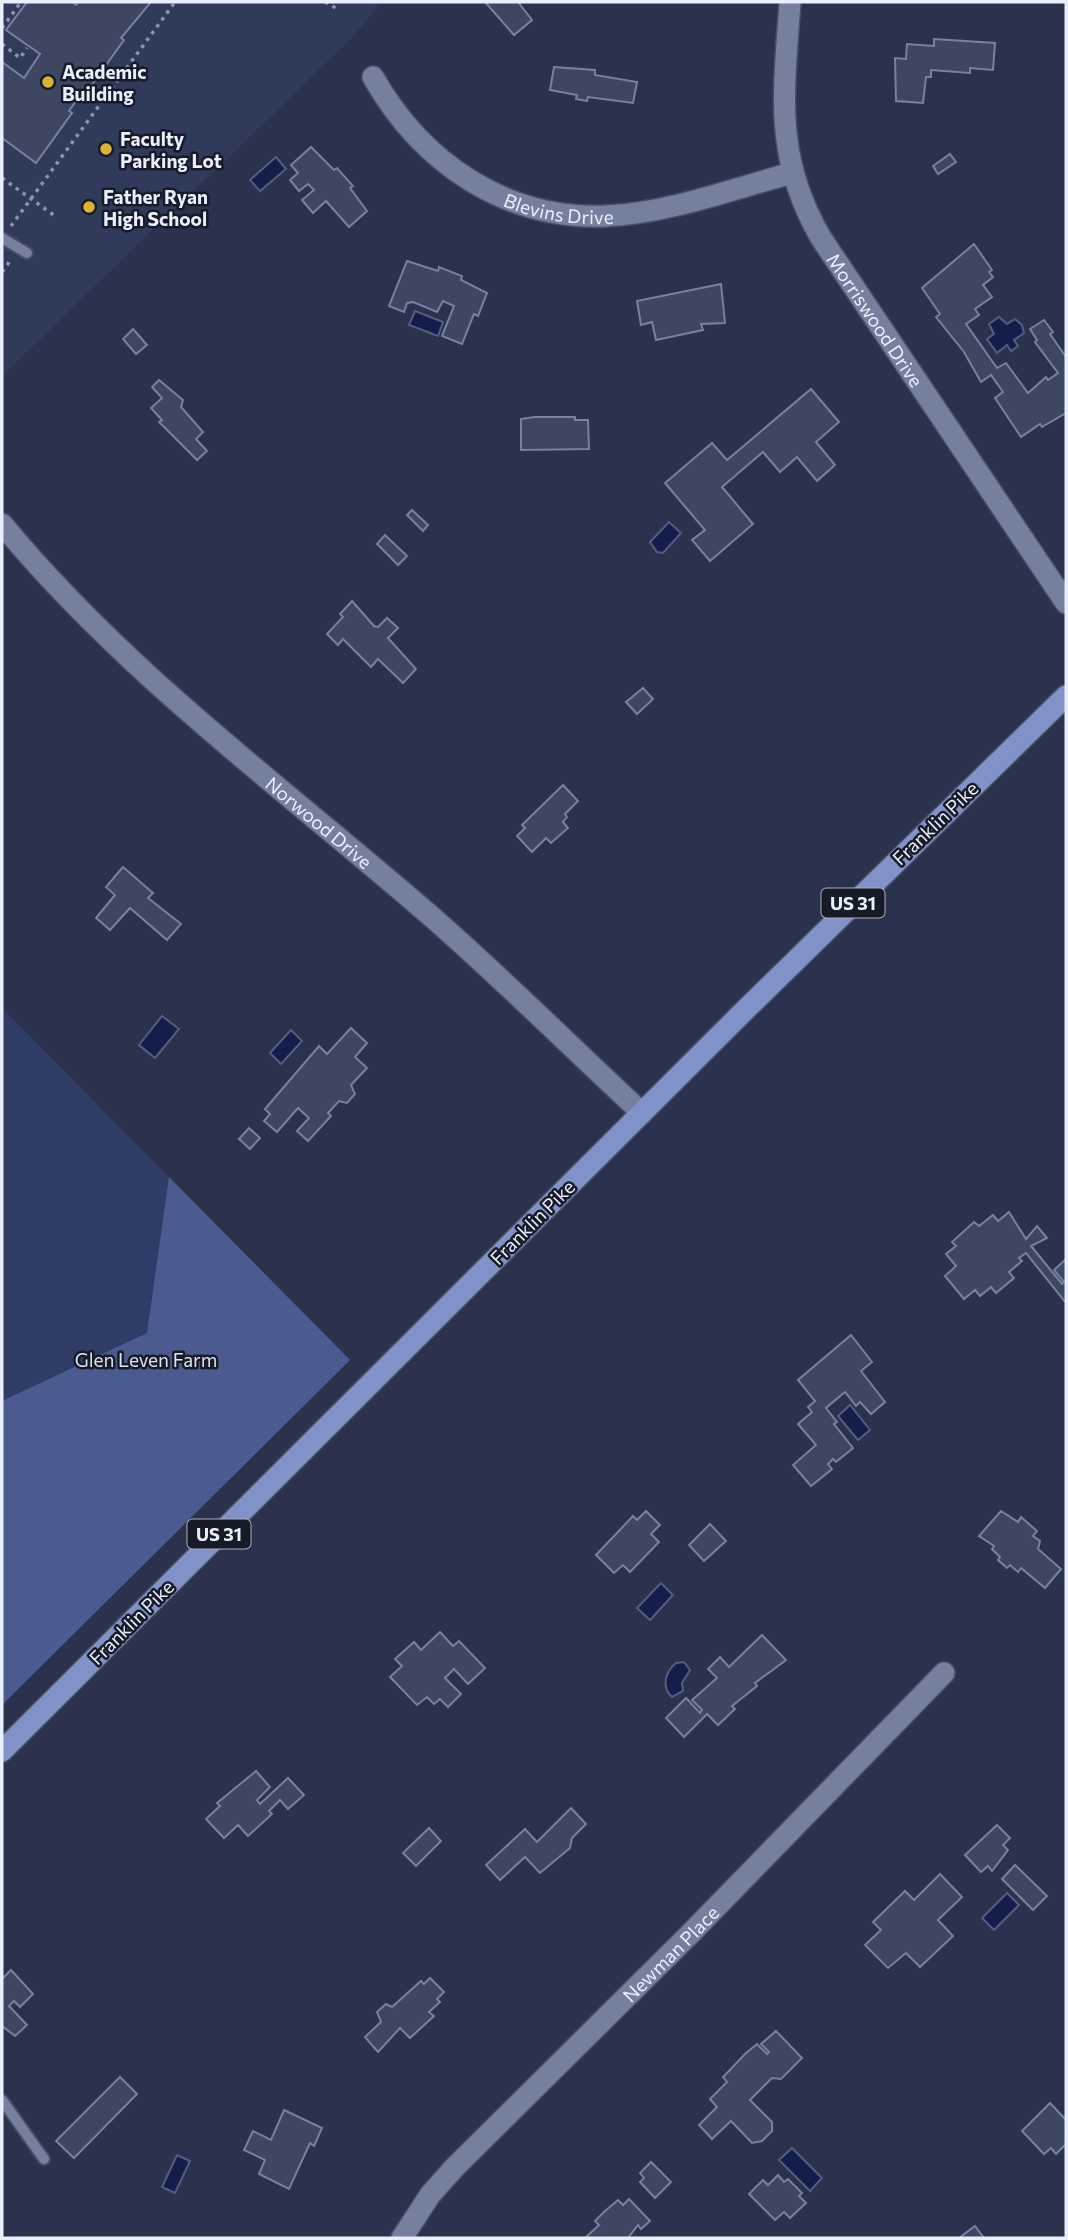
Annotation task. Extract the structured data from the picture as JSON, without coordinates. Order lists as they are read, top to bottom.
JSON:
{
  "streets": {
    "main road": ["Franklin Pike", "US 31"],
    "street": [
      "Blevins Drive",
      "Morriswood Drive",
      "Norwood Drive",
      "Newman Place"
    ]
  },
  "crossings": [
    ["Blevins Drive", "Morriswood Drive"],
    ["Norwood Drive", "Franklin Pike"]
  ],
  "parks": ["Glen Leven Farm"],
  "places": ["Academic Building", "Faculty Parking Lot", "Father Ryan High School"]
}
